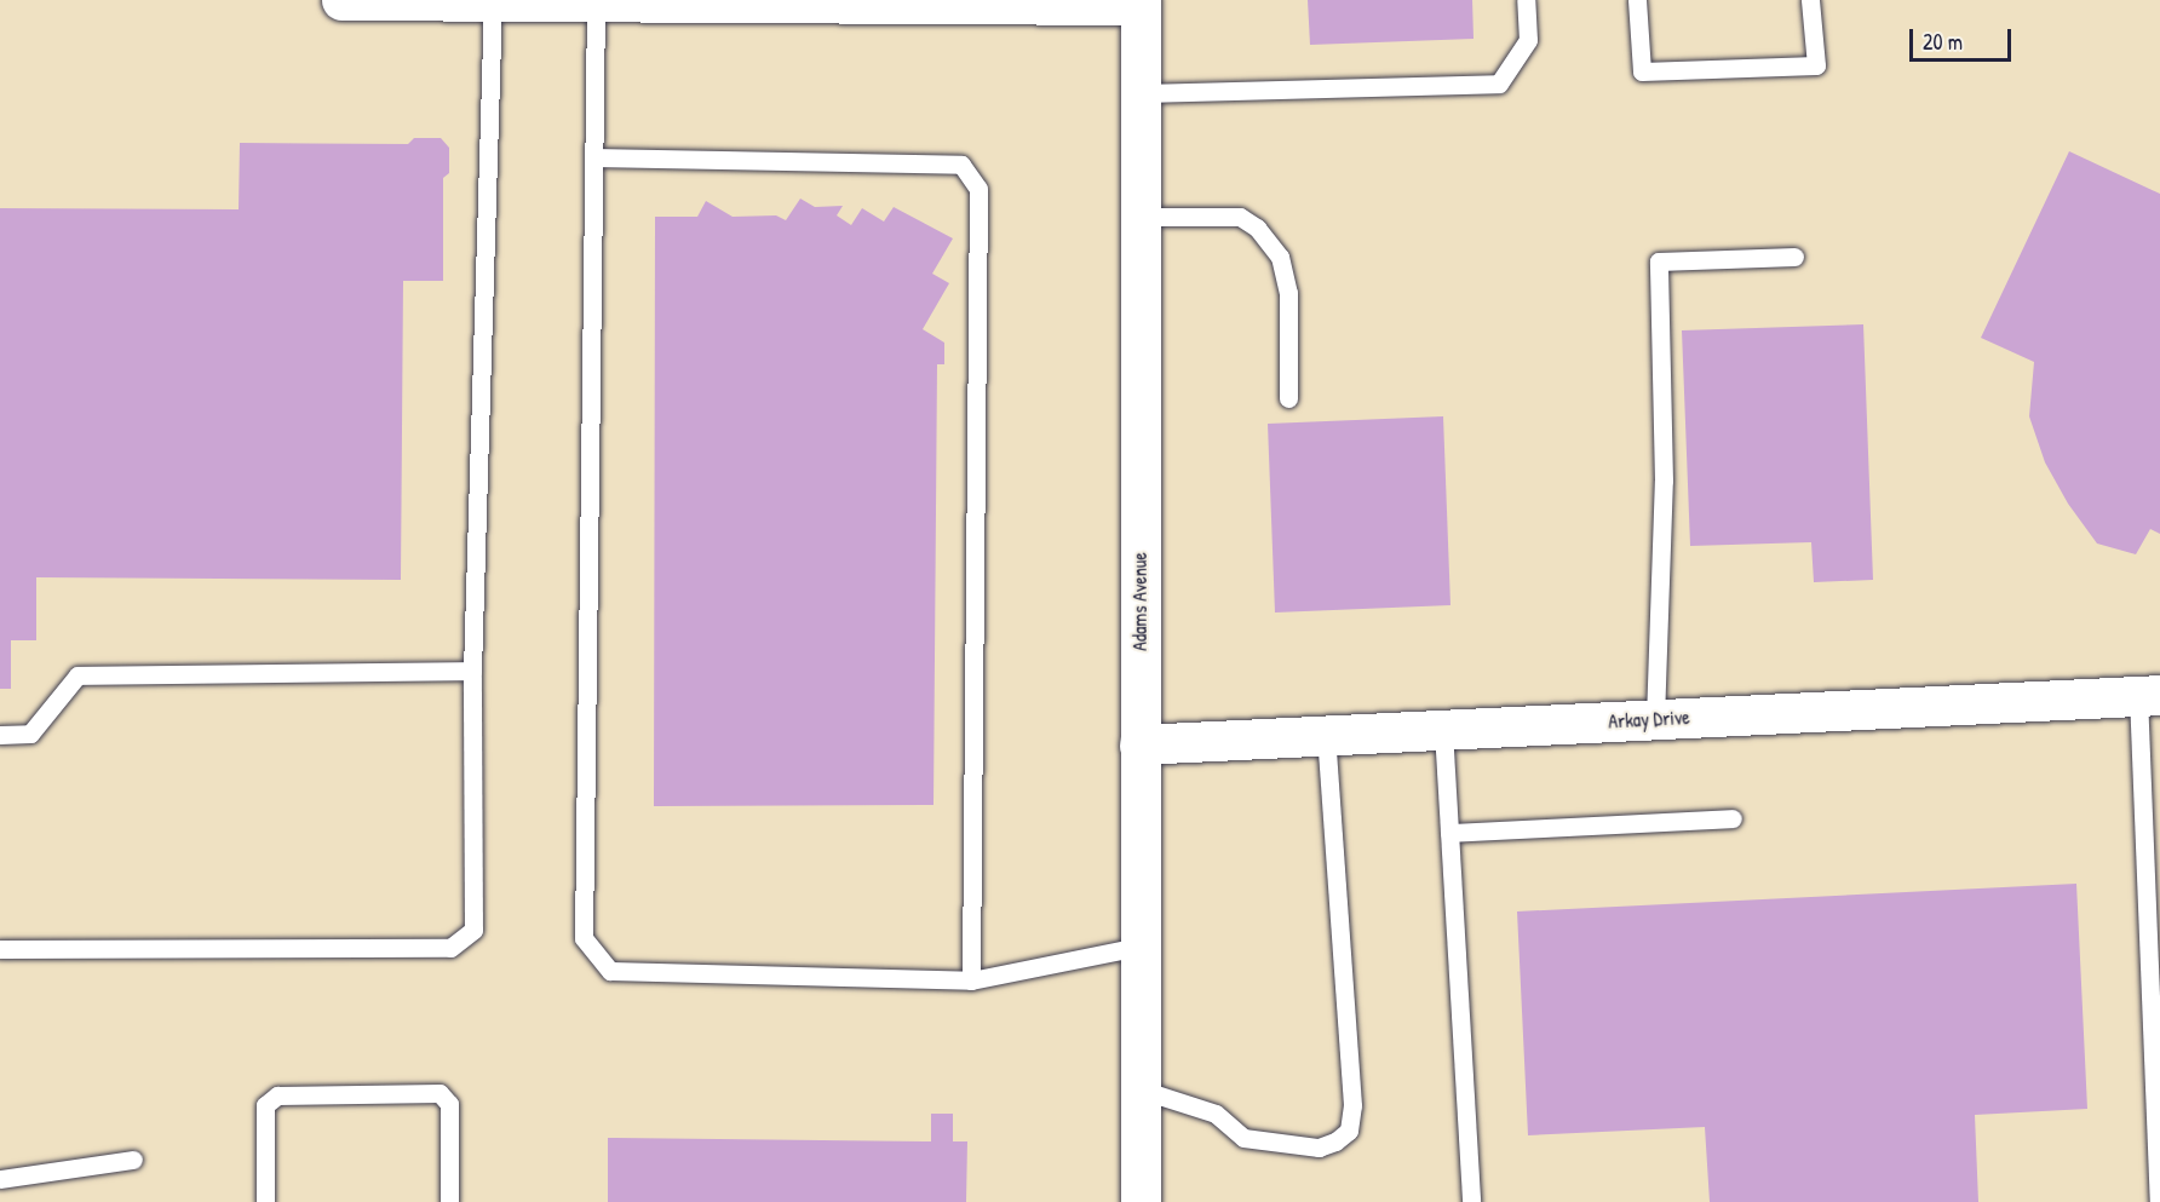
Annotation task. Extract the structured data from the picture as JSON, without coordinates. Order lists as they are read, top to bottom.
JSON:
{
  "streets": {
    "street": ["Adams Avenue", "Arkay Drive"]
  },
  "crossings": [
    ["Adams Avenue", "Arkay Drive"]
  ],
  "scale_bar": "20 m"
}
